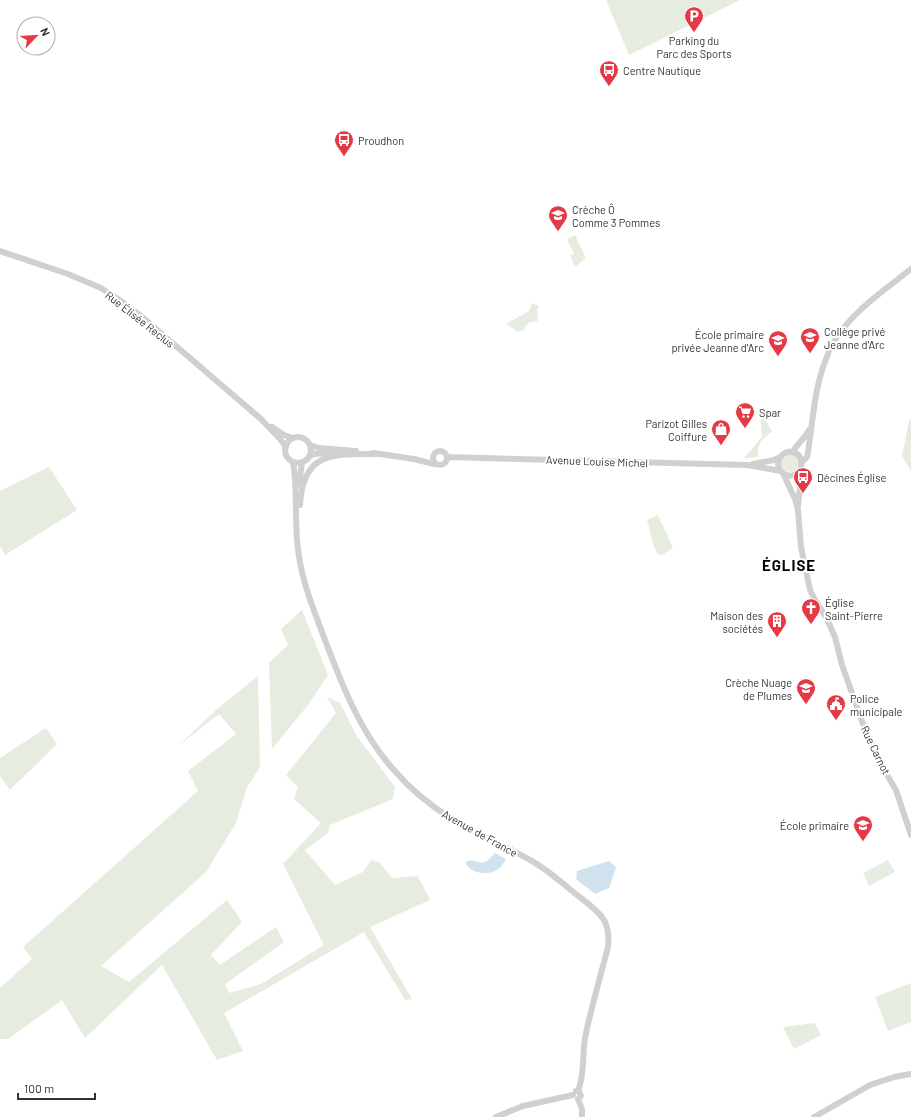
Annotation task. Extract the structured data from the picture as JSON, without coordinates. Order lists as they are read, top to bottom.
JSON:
{
  "streets": {
    "street": [
      "Rue Élisée Reclus",
      "Avenue Louise Michel",
      "Rue Carnot",
      "Avenue de France"
    ]
  },
  "crossings": [
    ["Rue Élisée Reclus", "Avenue de France"]
  ],
  "districts": ["ÉGLISE"],
  "places": {
    "parking": ["Parking du Parc des Sports"],
    "bus stop": ["Centre Nautique", "Proudhon", "Décines Église"],
    "school or university": [
      "Crèche Ô Comme 3 Pommes",
      "Collège privé Jeanne d'Arc",
      "École primaire privée Jeanne d'Arc",
      "Crèche Nuage de Plumes",
      "École primaire"
    ],
    "supermarket": ["Spar"],
    "shop": ["Parizot Gilles Coiffure"],
    "church": ["Église Saint-Pierre"],
    "building": ["Maison des sociétés"],
    "public building": ["Police municipale"]
  },
  "scale_bar": "100 m",
  "north": "top right"
}
